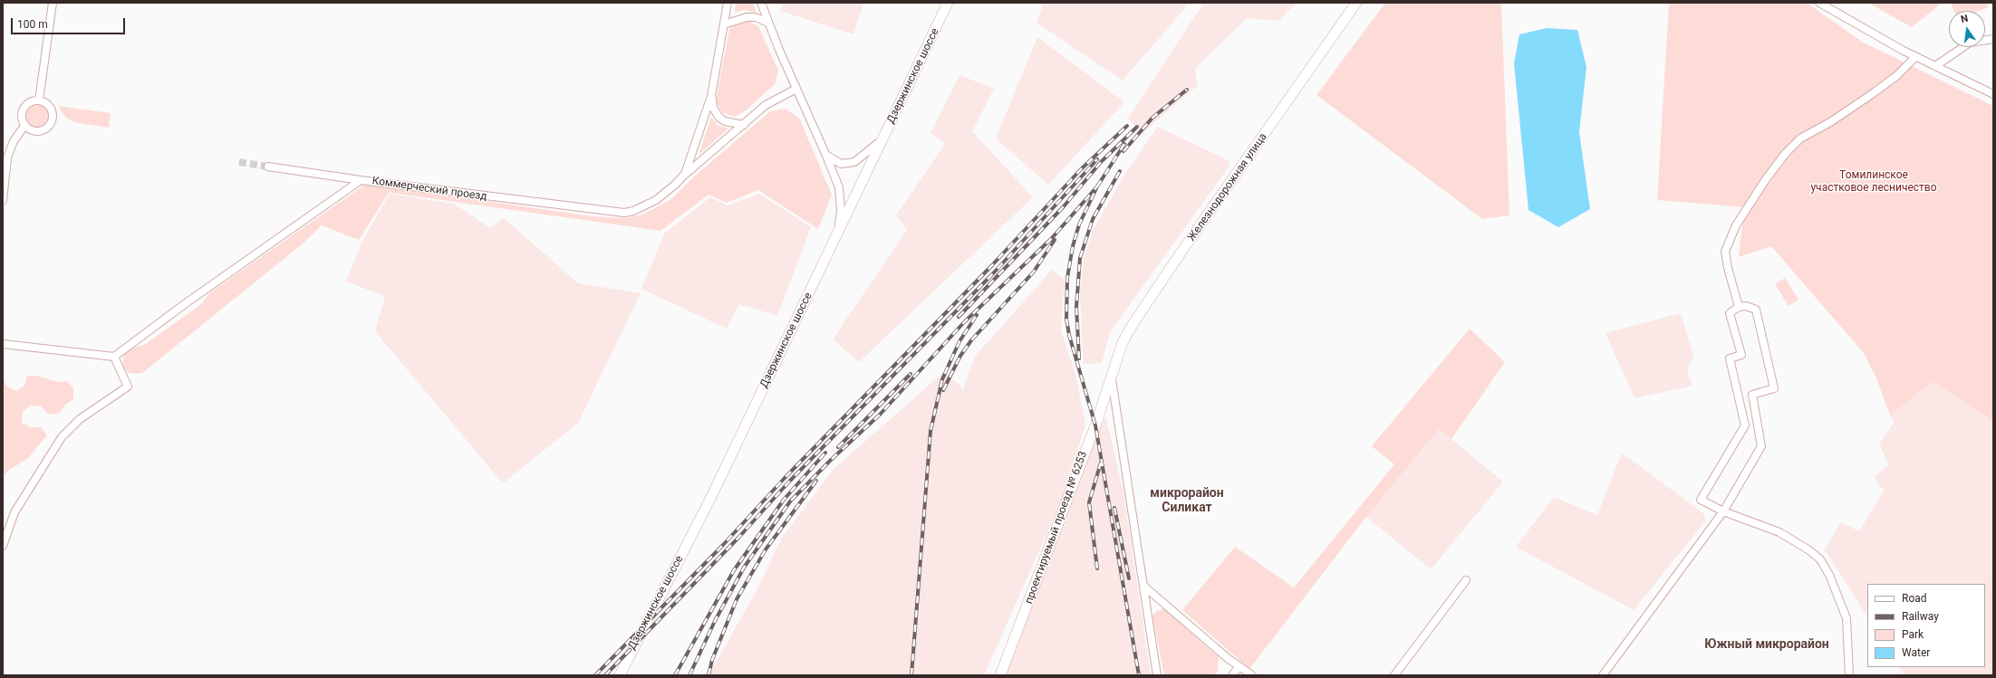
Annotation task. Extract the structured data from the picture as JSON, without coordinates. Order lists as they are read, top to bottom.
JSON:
{
  "streets": {
    "street": [
      "Дзержинское шоссе",
      "Железнодорожная улица",
      "Коммерческий проезд",
      "проектируемый проезд № 6253"
    ]
  },
  "crossings": [
    ["Железнодорожная улица", "проектируемый проезд № 6253"]
  ],
  "districts": ["микрорайон Силикат", "Южный микрорайон"],
  "parks": ["Томилинское участковое лесничество"],
  "legend": [
    "Road",
    "Railway",
    "Park",
    "Water"
  ],
  "scale_bar": "100 m",
  "north": "top"
}
